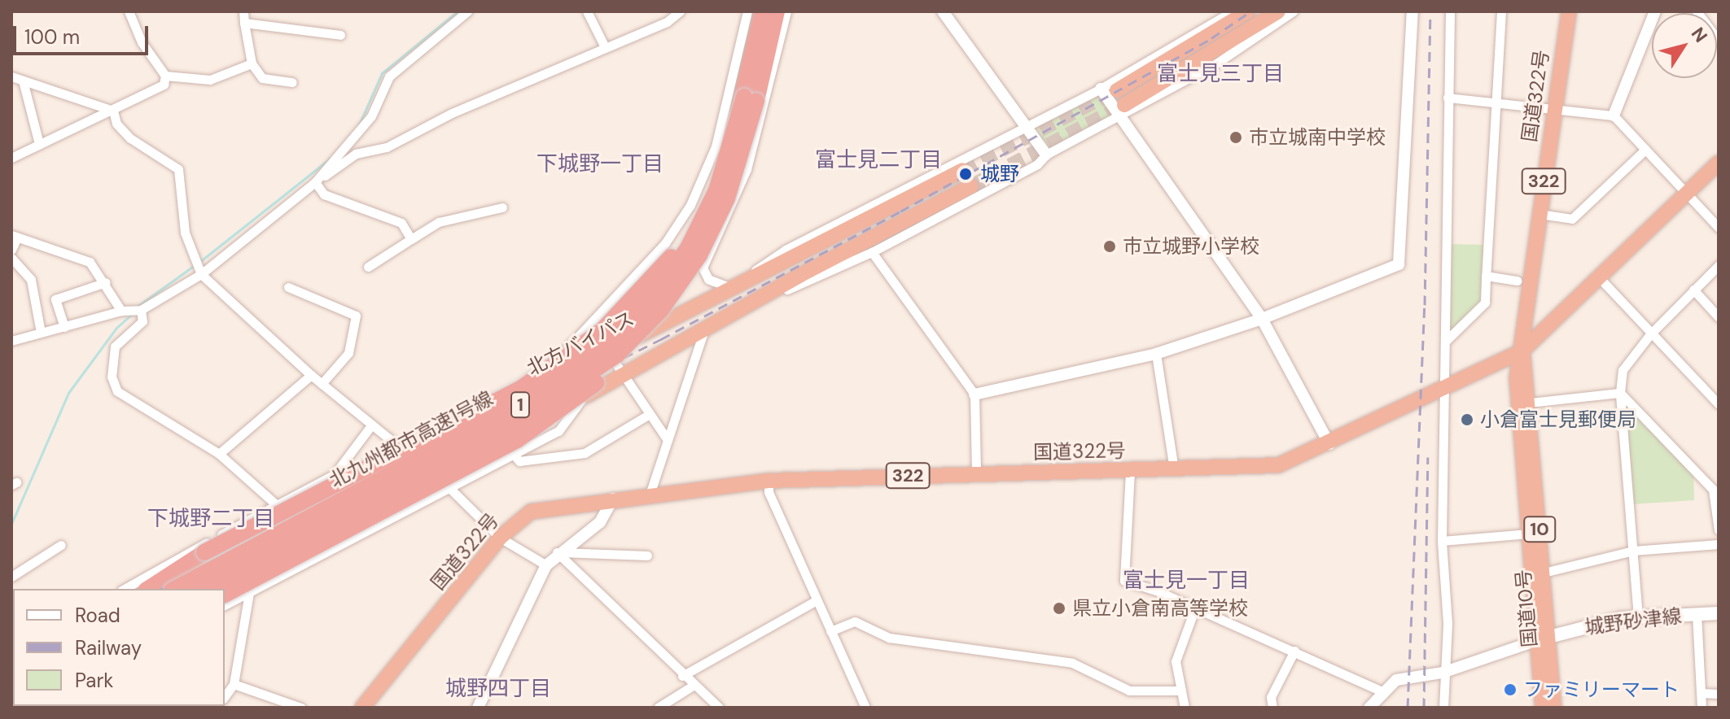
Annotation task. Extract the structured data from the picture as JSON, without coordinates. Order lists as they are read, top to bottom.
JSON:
{
  "streets": {
    "highway": [
      "国道322号",
      "322",
      "北方バイパス",
      "1",
      "北九州都市高速1号線",
      "10",
      "国道10号"
    ],
    "main road": ["城野砂津線"]
  },
  "crossings": [
    ["国道322号", "国道10号"],
    ["国道10号", "城野砂津線"]
  ],
  "districts": [
    "富士見三丁目",
    "富士見二丁目",
    "下城野一丁目",
    "下城野二丁目",
    "富士見一丁目",
    "城野四丁目"
  ],
  "places": [
    "市立城南中学校",
    "城野",
    "市立城野小学校",
    "小倉富士見郵便局",
    "県立小倉南高等学校",
    "ファミリーマート"
  ],
  "legend": ["Road", "Railway", "Park"],
  "scale_bar": "100 m",
  "north": "top right"
}
